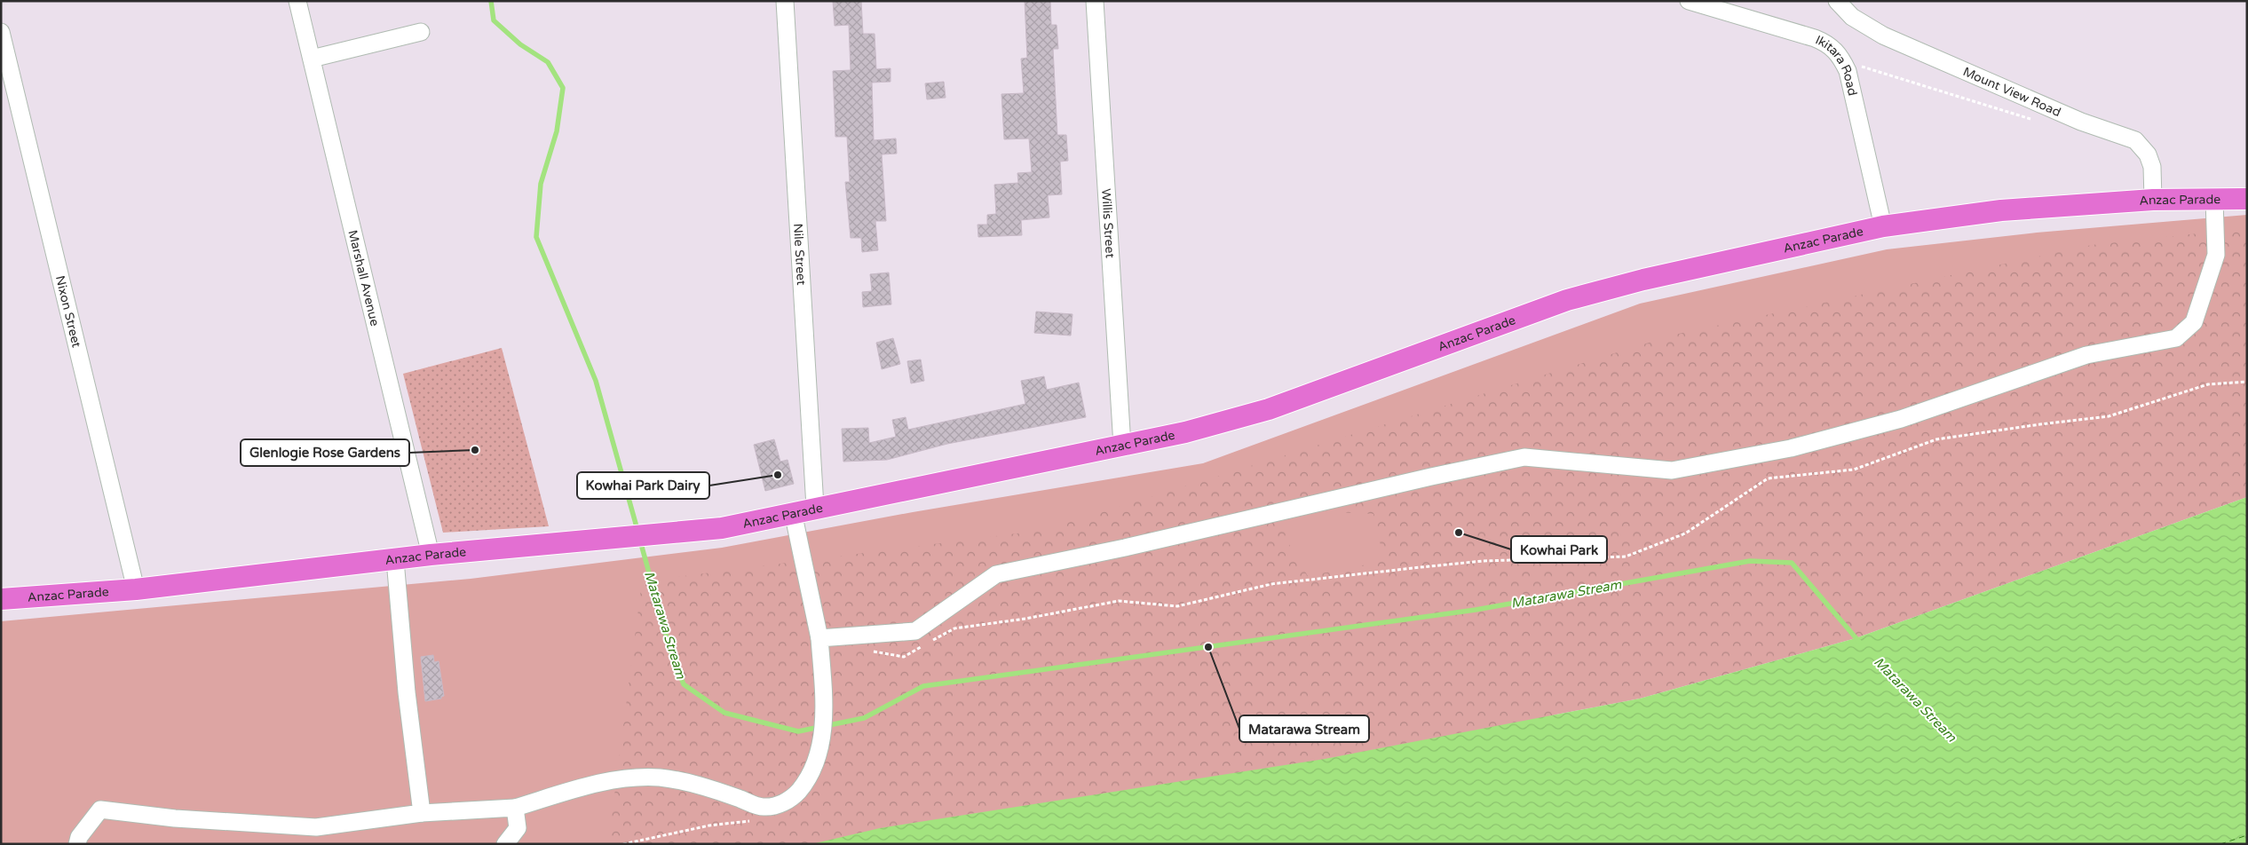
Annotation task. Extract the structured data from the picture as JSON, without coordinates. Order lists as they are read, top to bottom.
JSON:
{
  "streets": {
    "main road": ["Anzac Parade"],
    "street": [
      "Ikitara Road",
      "Mount View Road",
      "Willis Street",
      "Nile Street",
      "Marshall Avenue",
      "Nixon Street"
    ]
  },
  "crossings": [
    ["Ikitara Road", "Anzac Parade"],
    ["Mount View Road", "Anzac Parade"],
    ["Anzac Parade", "Willis Street"],
    ["Anzac Parade", "Nile Street"],
    ["Anzac Parade", "Marshall Avenue"],
    ["Anzac Parade", "Nixon Street"]
  ],
  "water": ["Matarawa Stream"],
  "places": [
    "Glenlogie Rose Gardens",
    "Kowhai Park Dairy",
    "Kowhai Park",
    "Matarawa Stream"
  ]
}
